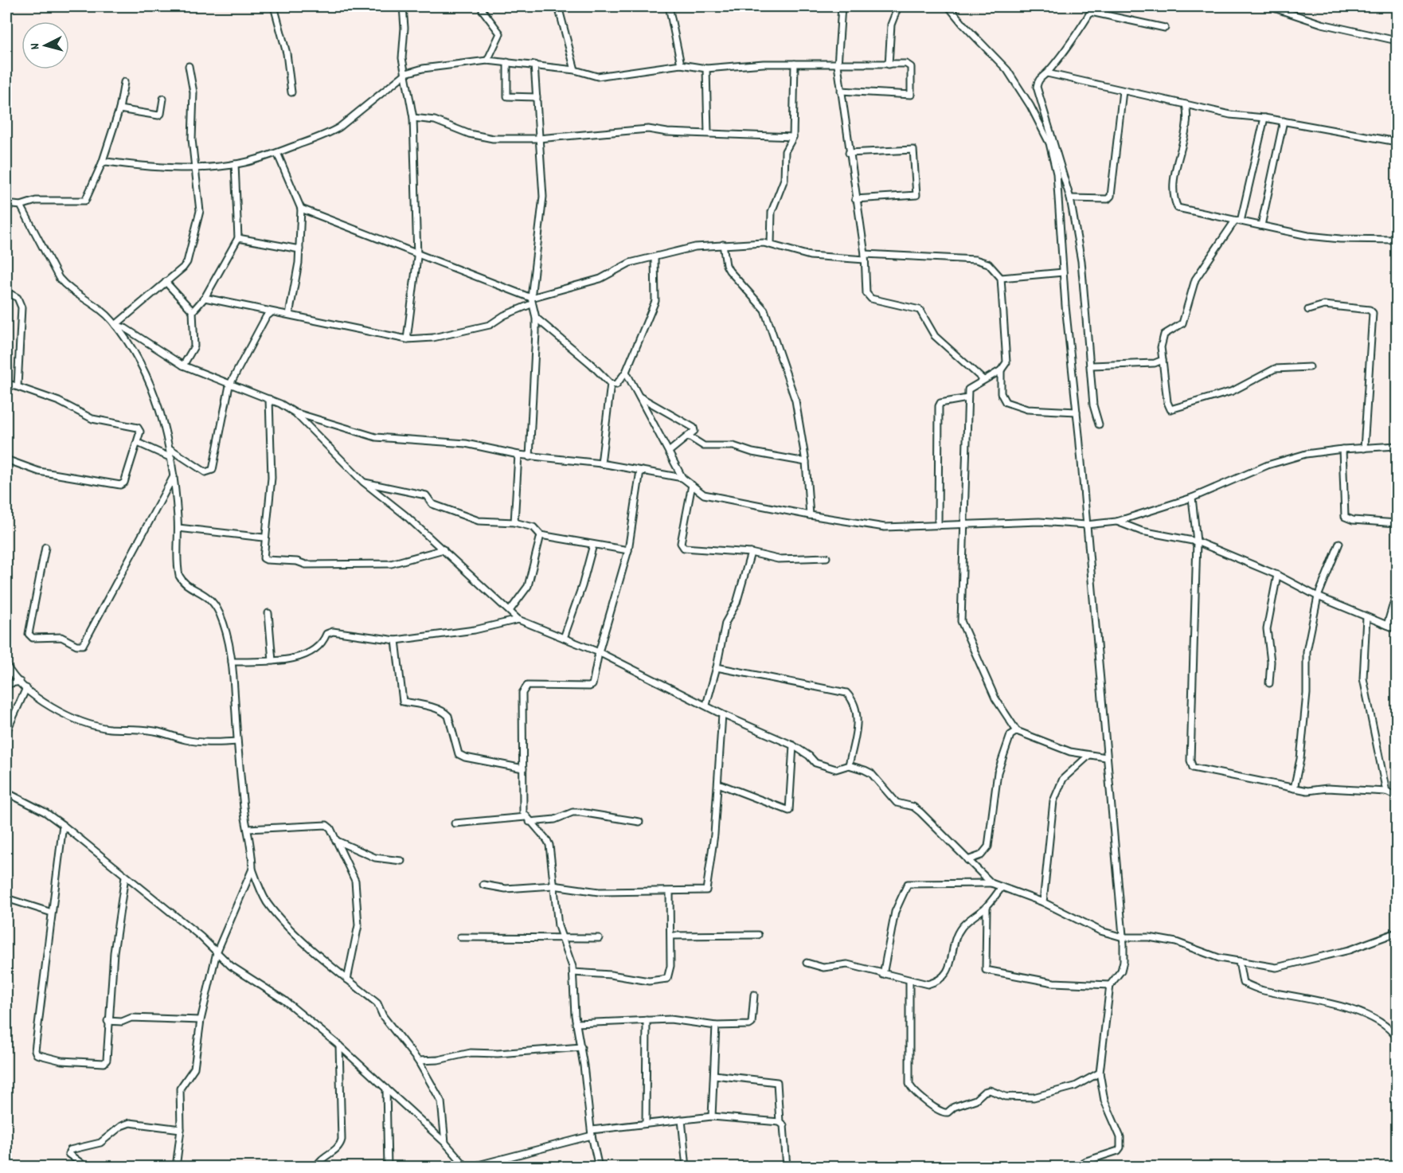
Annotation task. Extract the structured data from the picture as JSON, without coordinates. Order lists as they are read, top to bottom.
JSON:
{
  "north": "left"
}
